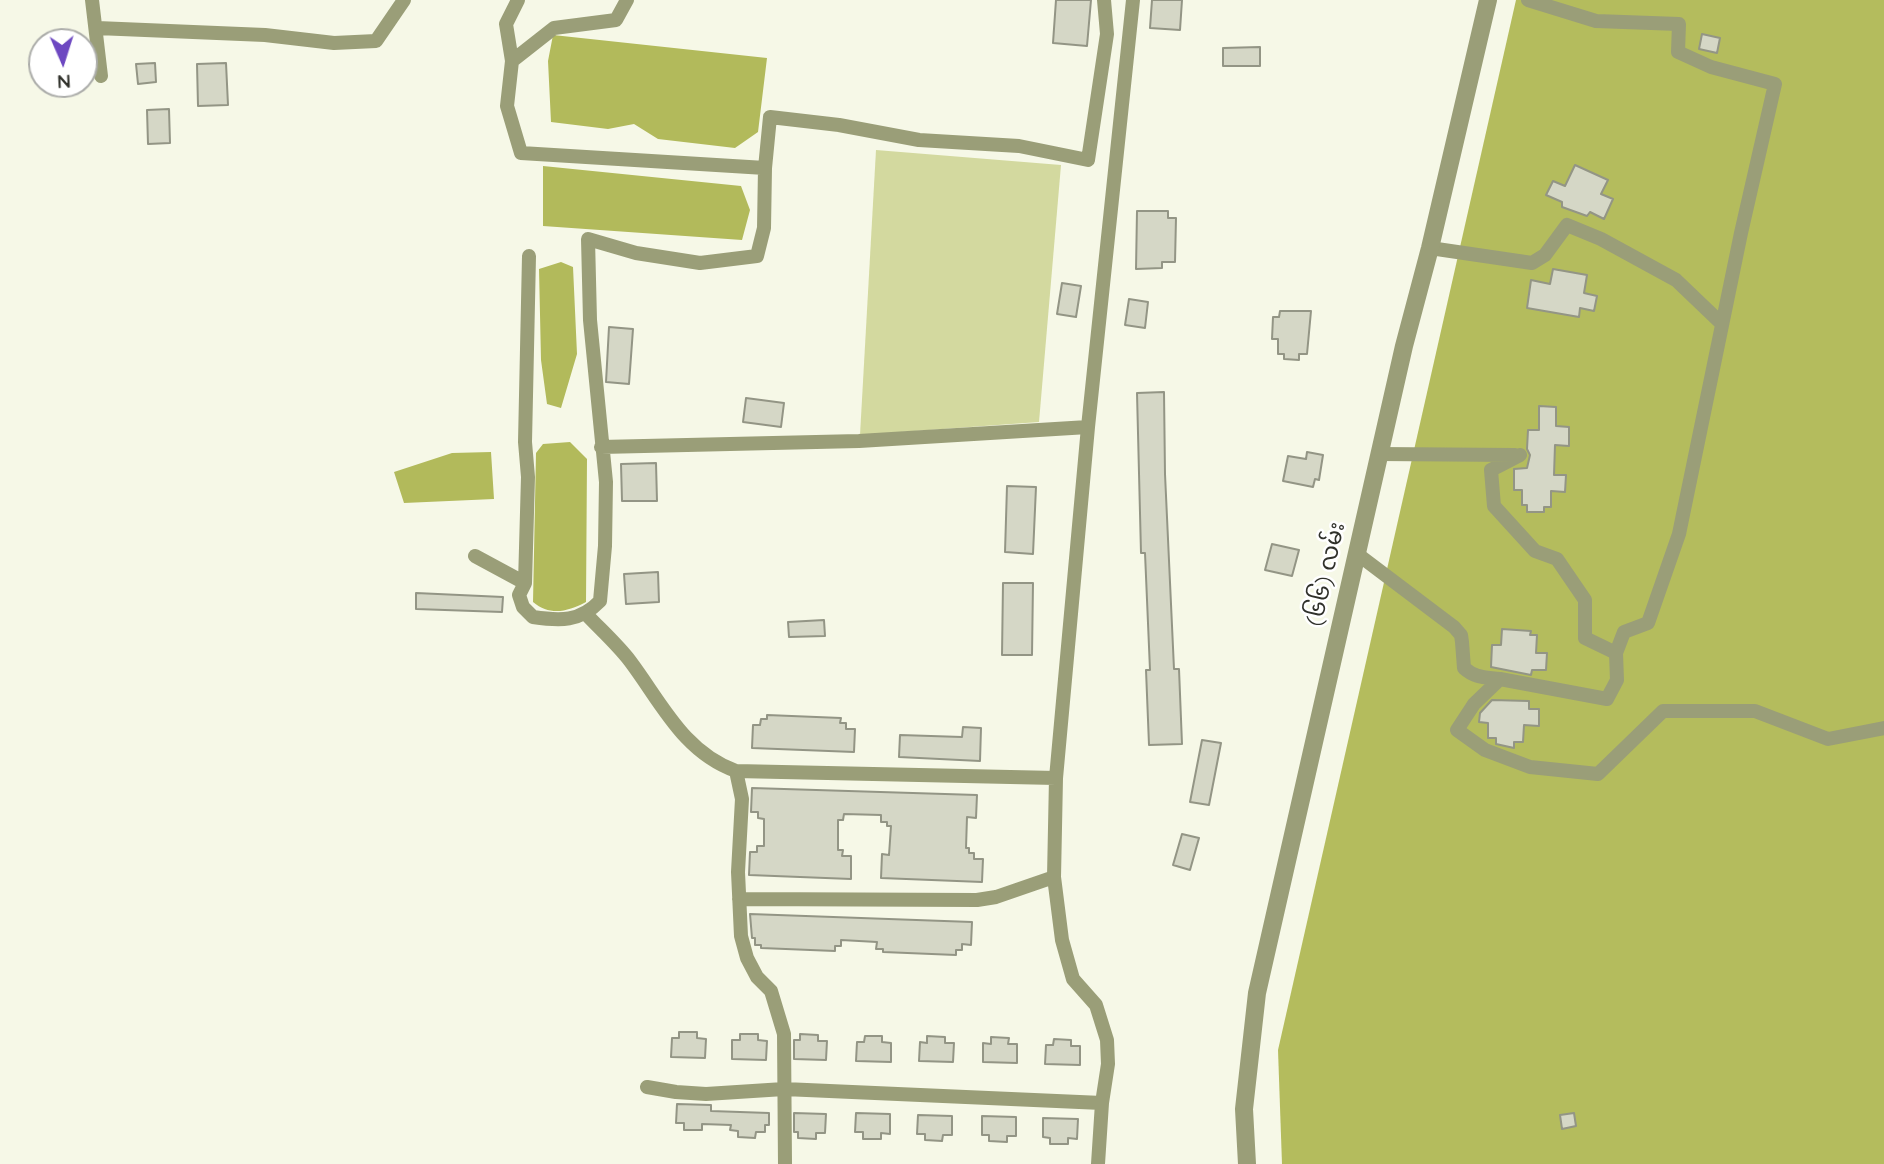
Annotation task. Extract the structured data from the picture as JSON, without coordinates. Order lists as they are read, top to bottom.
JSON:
{
  "streets": {
    "street": ["(၆၆) လမ်း"]
  },
  "north": "bottom"
}
